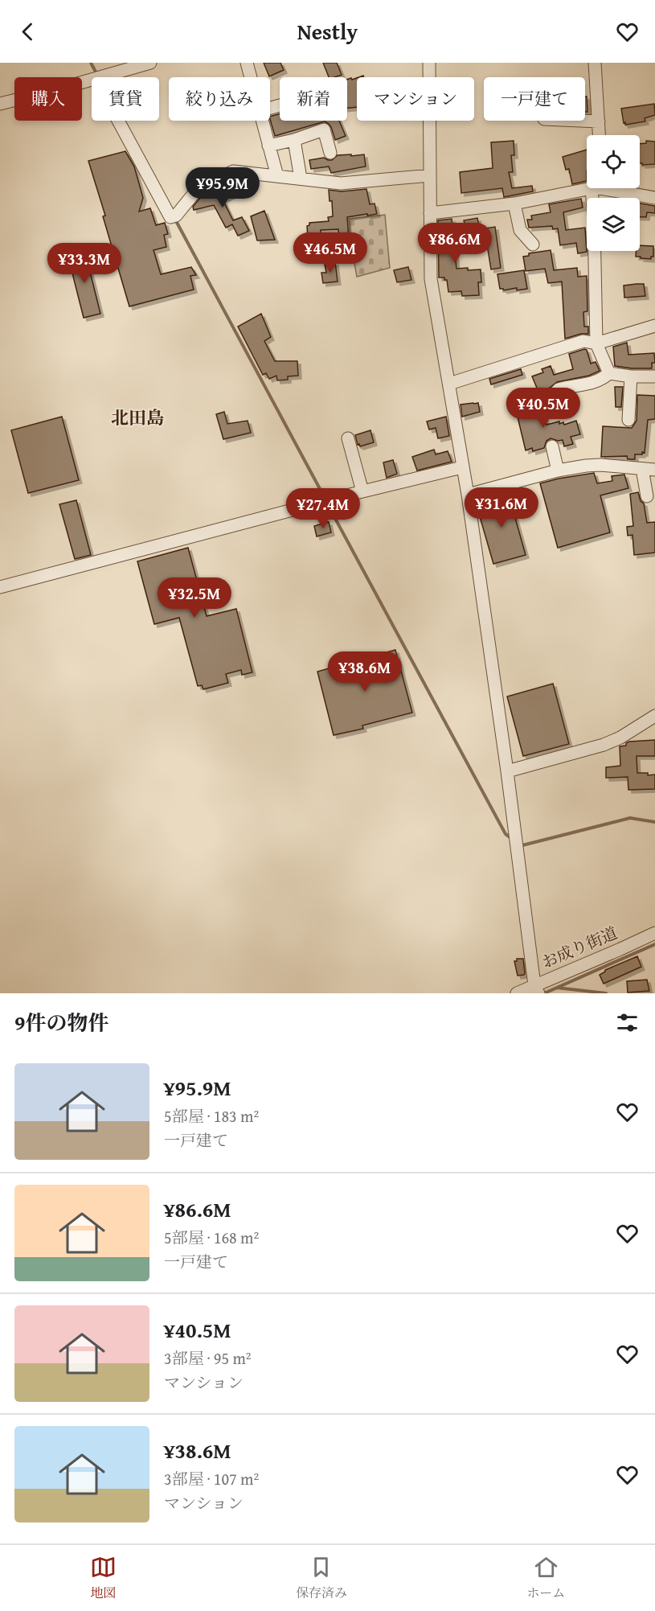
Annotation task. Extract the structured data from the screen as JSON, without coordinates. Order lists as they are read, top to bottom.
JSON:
{
  "streets": {
    "street": ["お成り街道"]
  },
  "districts": ["北田島"],
  "page": {
    "header": "Nestly",
    "chip": [
      "購入",
      "賃貸",
      "絞り込み",
      "新着",
      "マンション",
      "一戸建て"
    ],
    "price": [
      "¥95.9M",
      "¥86.6M",
      "¥46.5M",
      "¥33.3M",
      "¥40.5M",
      "¥31.6M",
      "¥27.4M",
      "¥32.5M",
      "¥38.6M"
    ],
    "heading": "9件の物件",
    "list": [
      {
        "name": "¥95.9M",
        "note": "5部屋 · 183 m² · 一戸建て"
      },
      {
        "name": "¥86.6M",
        "note": "5部屋 · 168 m² · 一戸建て"
      },
      {
        "name": "¥40.5M",
        "note": "3部屋 · 95 m² · マンション"
      },
      {
        "name": "¥38.6M",
        "note": "3部屋 · 107 m² · マンション"
      }
    ],
    "tabs": ["地図", "保存済み", "ホーム"]
  }
}
